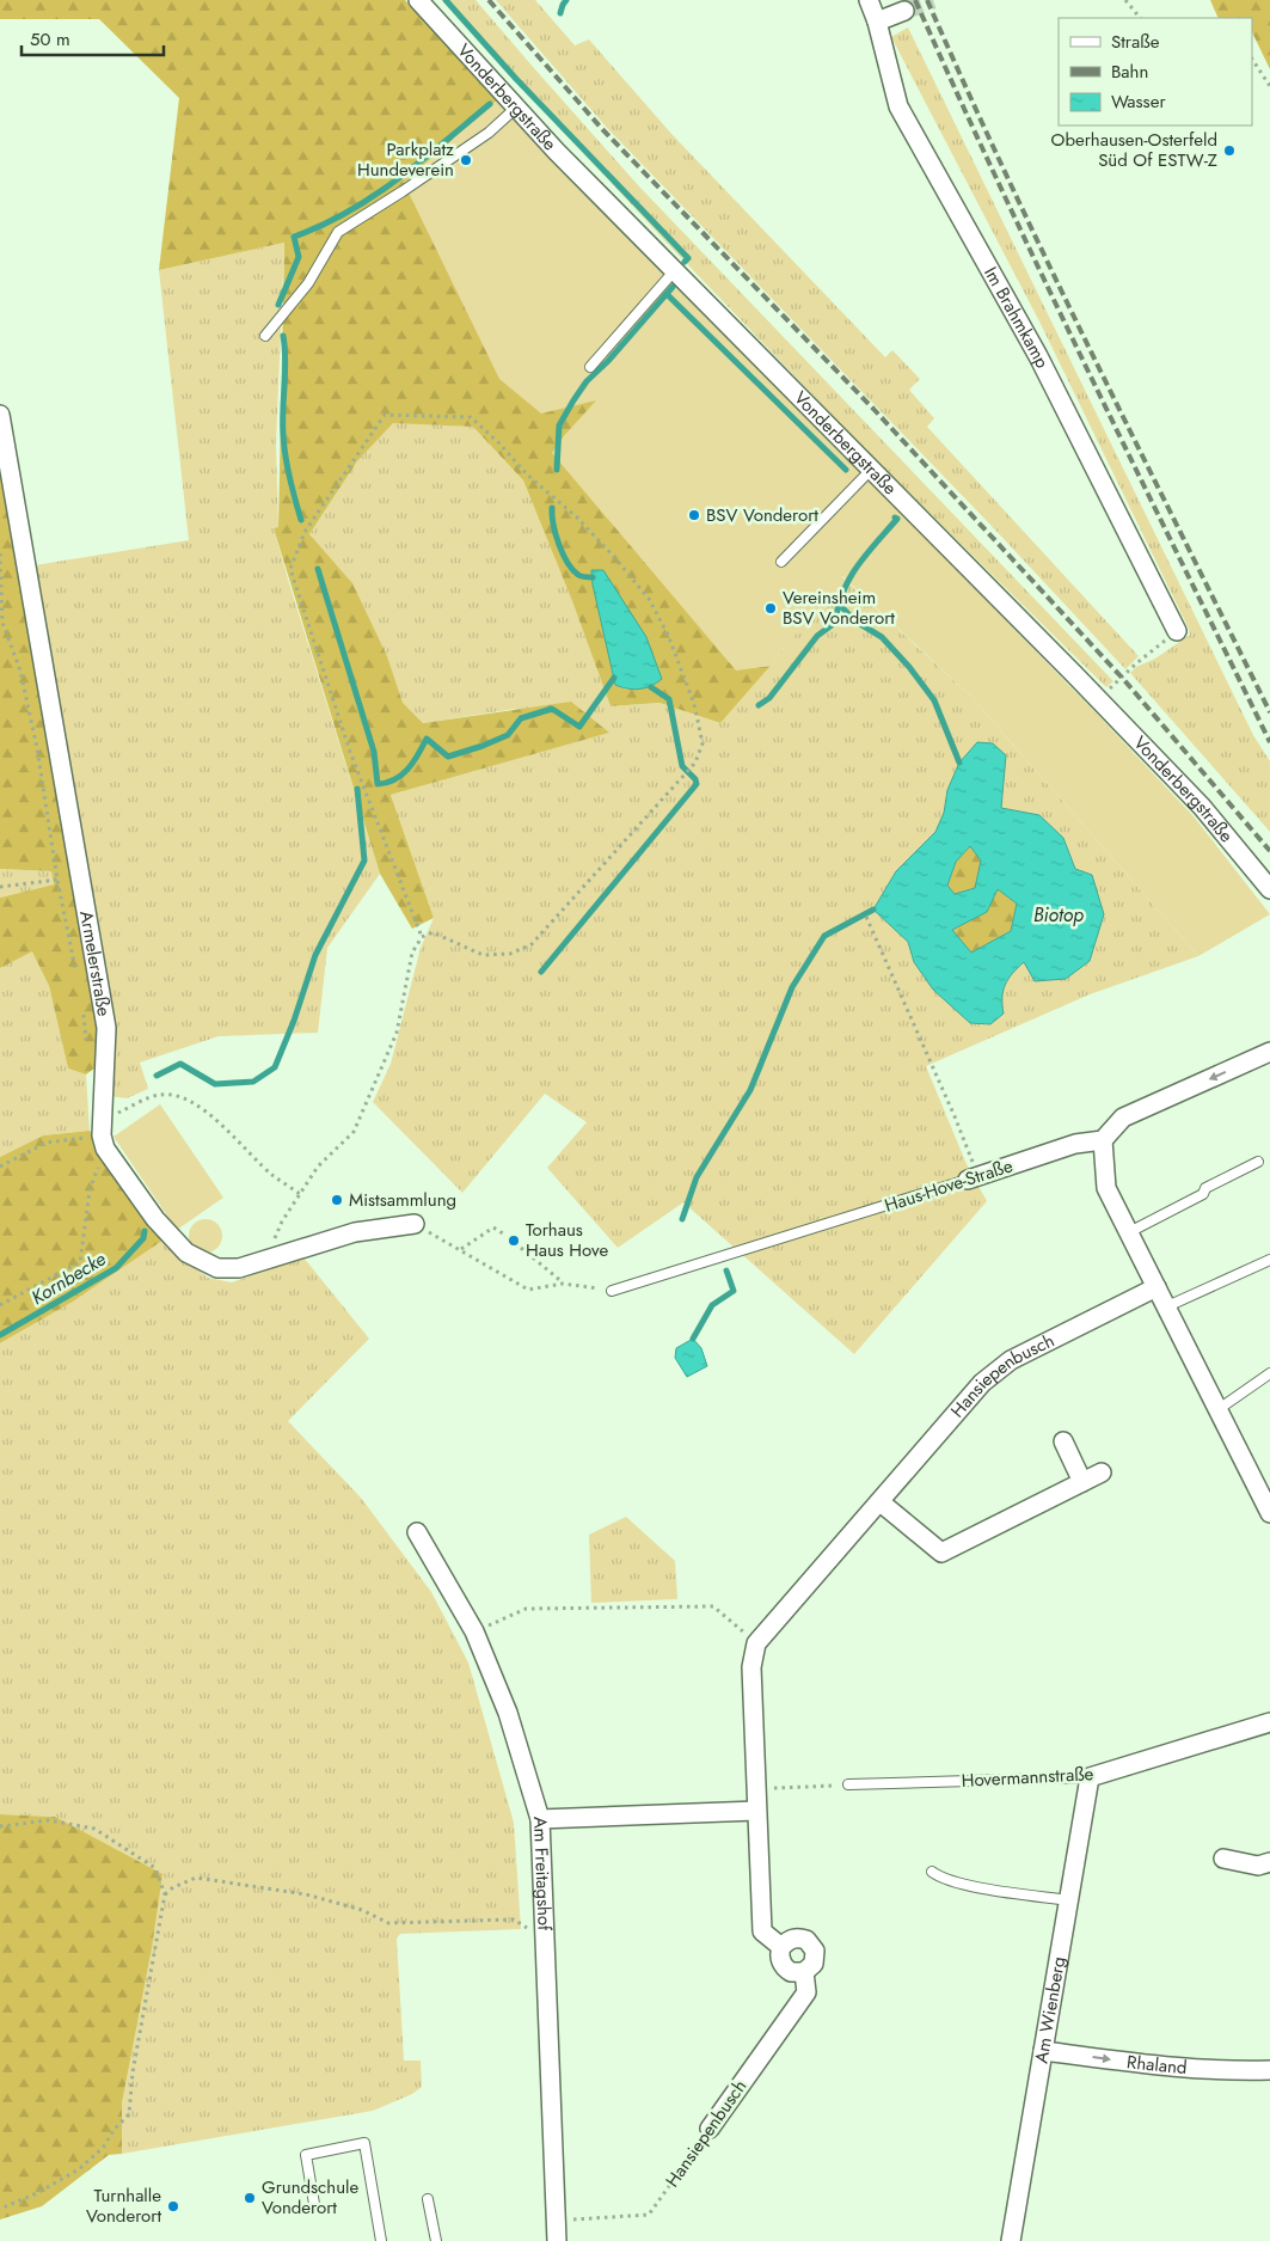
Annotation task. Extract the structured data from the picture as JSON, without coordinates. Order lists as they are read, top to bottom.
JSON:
{
  "streets": {
    "street": [
      "Vonderbergstraße",
      "Im Brahmkamp",
      "Armelerstraße",
      "Haus-Hove-Straße",
      "Hansiepenbusch",
      "Hovermannstraße",
      "Am Freitagshof",
      "Am Wienberg",
      "Rhaland"
    ]
  },
  "crossings": [
    ["Hansiepenbusch", "Am Freitagshof"],
    ["Hovermannstraße", "Am Wienberg"],
    ["Am Wienberg", "Rhaland"]
  ],
  "one_way": ["Rhaland"],
  "water": ["Biotop", "Kornbecke"],
  "places": [
    "Oberhausen-Osterfeld Süd Of ESTW-Z",
    "Parkplatz Hundeverein",
    "BSV Vonderort",
    "Vereinsheim BSV Vonderort",
    "Mistsammlung",
    "Torhaus Haus Hove",
    "Grundschule Vonderort",
    "Turnhalle Vonderort"
  ],
  "legend": ["Straße", "Bahn", "Wasser"],
  "scale_bar": "50 m"
}
